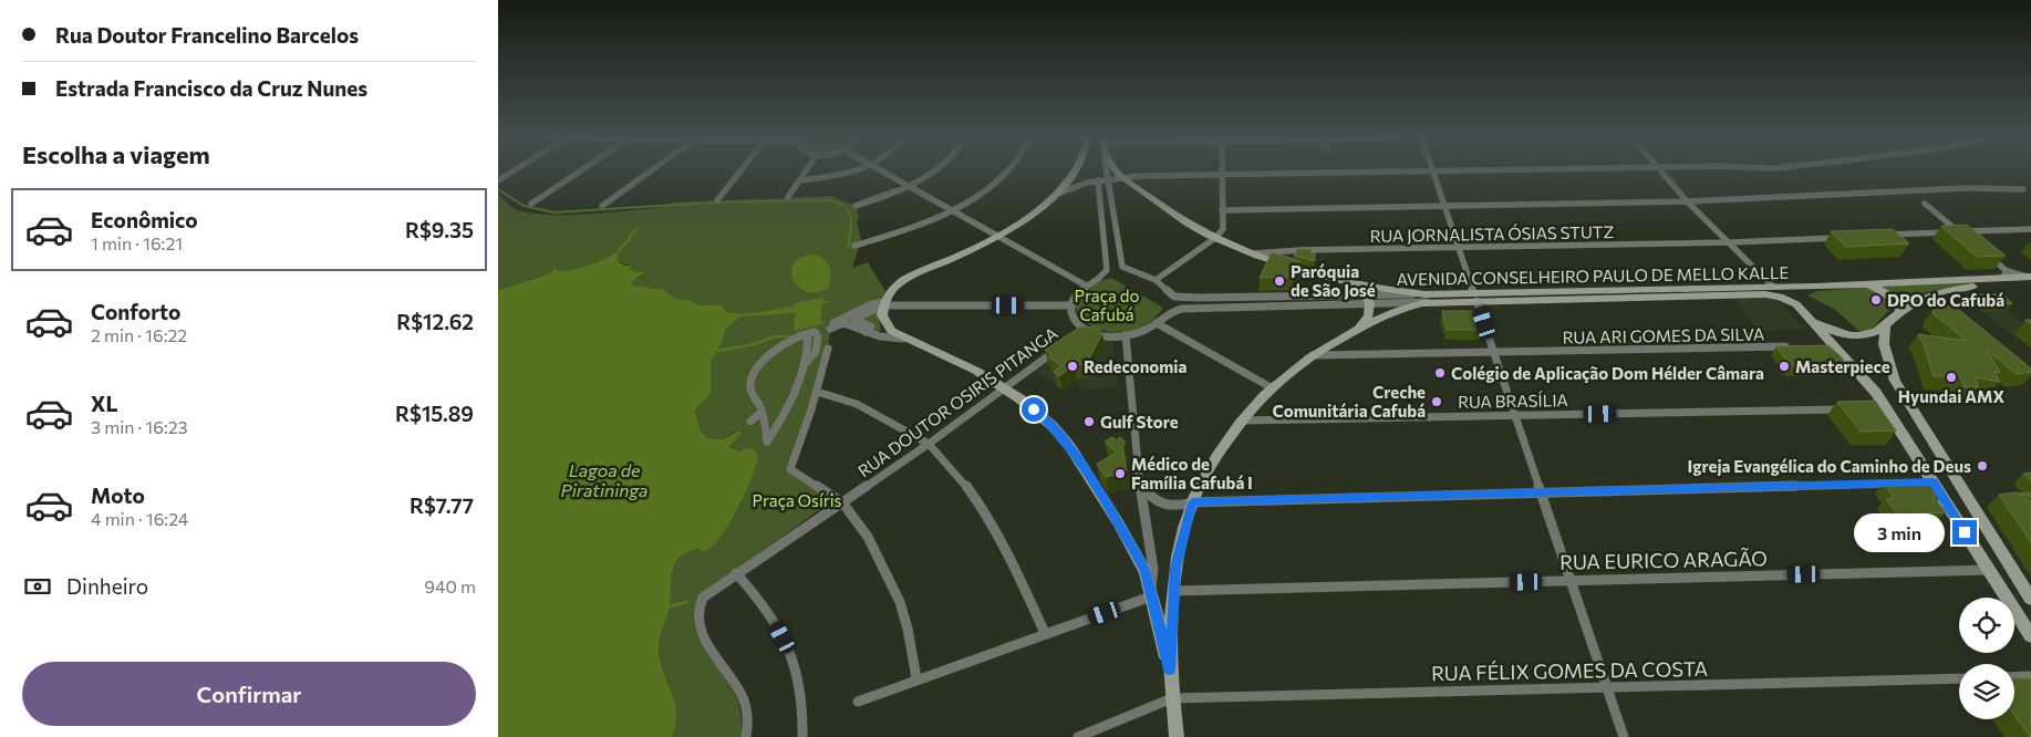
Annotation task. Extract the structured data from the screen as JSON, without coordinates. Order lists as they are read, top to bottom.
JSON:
{
  "streets": {
    "main road": ["AVENIDA CONSELHEIRO PAULO DE MELLO KALLE"],
    "street": [
      "RUA JORNALISTA ÓSIAS STUTZ",
      "RUA ARI GOMES DA SILVA",
      "RUA BRASÍLIA",
      "RUA DOUTOR OSIRIS PITANGA",
      "RUA EURICO ARAGÃO",
      "RUA FÉLIX GOMES DA COSTA"
    ]
  },
  "water": ["Lagoa de Piratininga"],
  "parks": ["Praça do Cafubá", "Praça Osíris"],
  "places": [
    "Paróquia de São José",
    "DPO do Cafubá",
    "Redeconomia",
    "Masterpiece",
    "Colégio de Aplicação Dom Hélder Câmara",
    "Hyundai AMX",
    "Creche Comunitária Cafubá",
    "Gulf Store",
    "Igreja Evangélica do Caminho de Deus",
    "Médico de Família Cafubá I"
  ],
  "page": {
    "banner": ["Rua Doutor Francelino Barcelos", "Estrada Francisco da Cruz Nunes"],
    "heading": "Escolha a viagem",
    "list": [
      {
        "name": "Econômico",
        "note": "1 min · 16:21",
        "value": "R$9.35"
      },
      {
        "name": "Conforto",
        "note": "2 min · 16:22",
        "value": "R$12.62"
      },
      {
        "name": "XL",
        "note": "3 min · 16:23",
        "value": "R$15.89"
      },
      {
        "name": "Moto",
        "note": "4 min · 16:24",
        "value": "R$7.77"
      }
    ],
    "bubble": "3 min",
    "pay": ["Dinheiro", "940 m"],
    "buttons": "Confirmar"
  }
}
